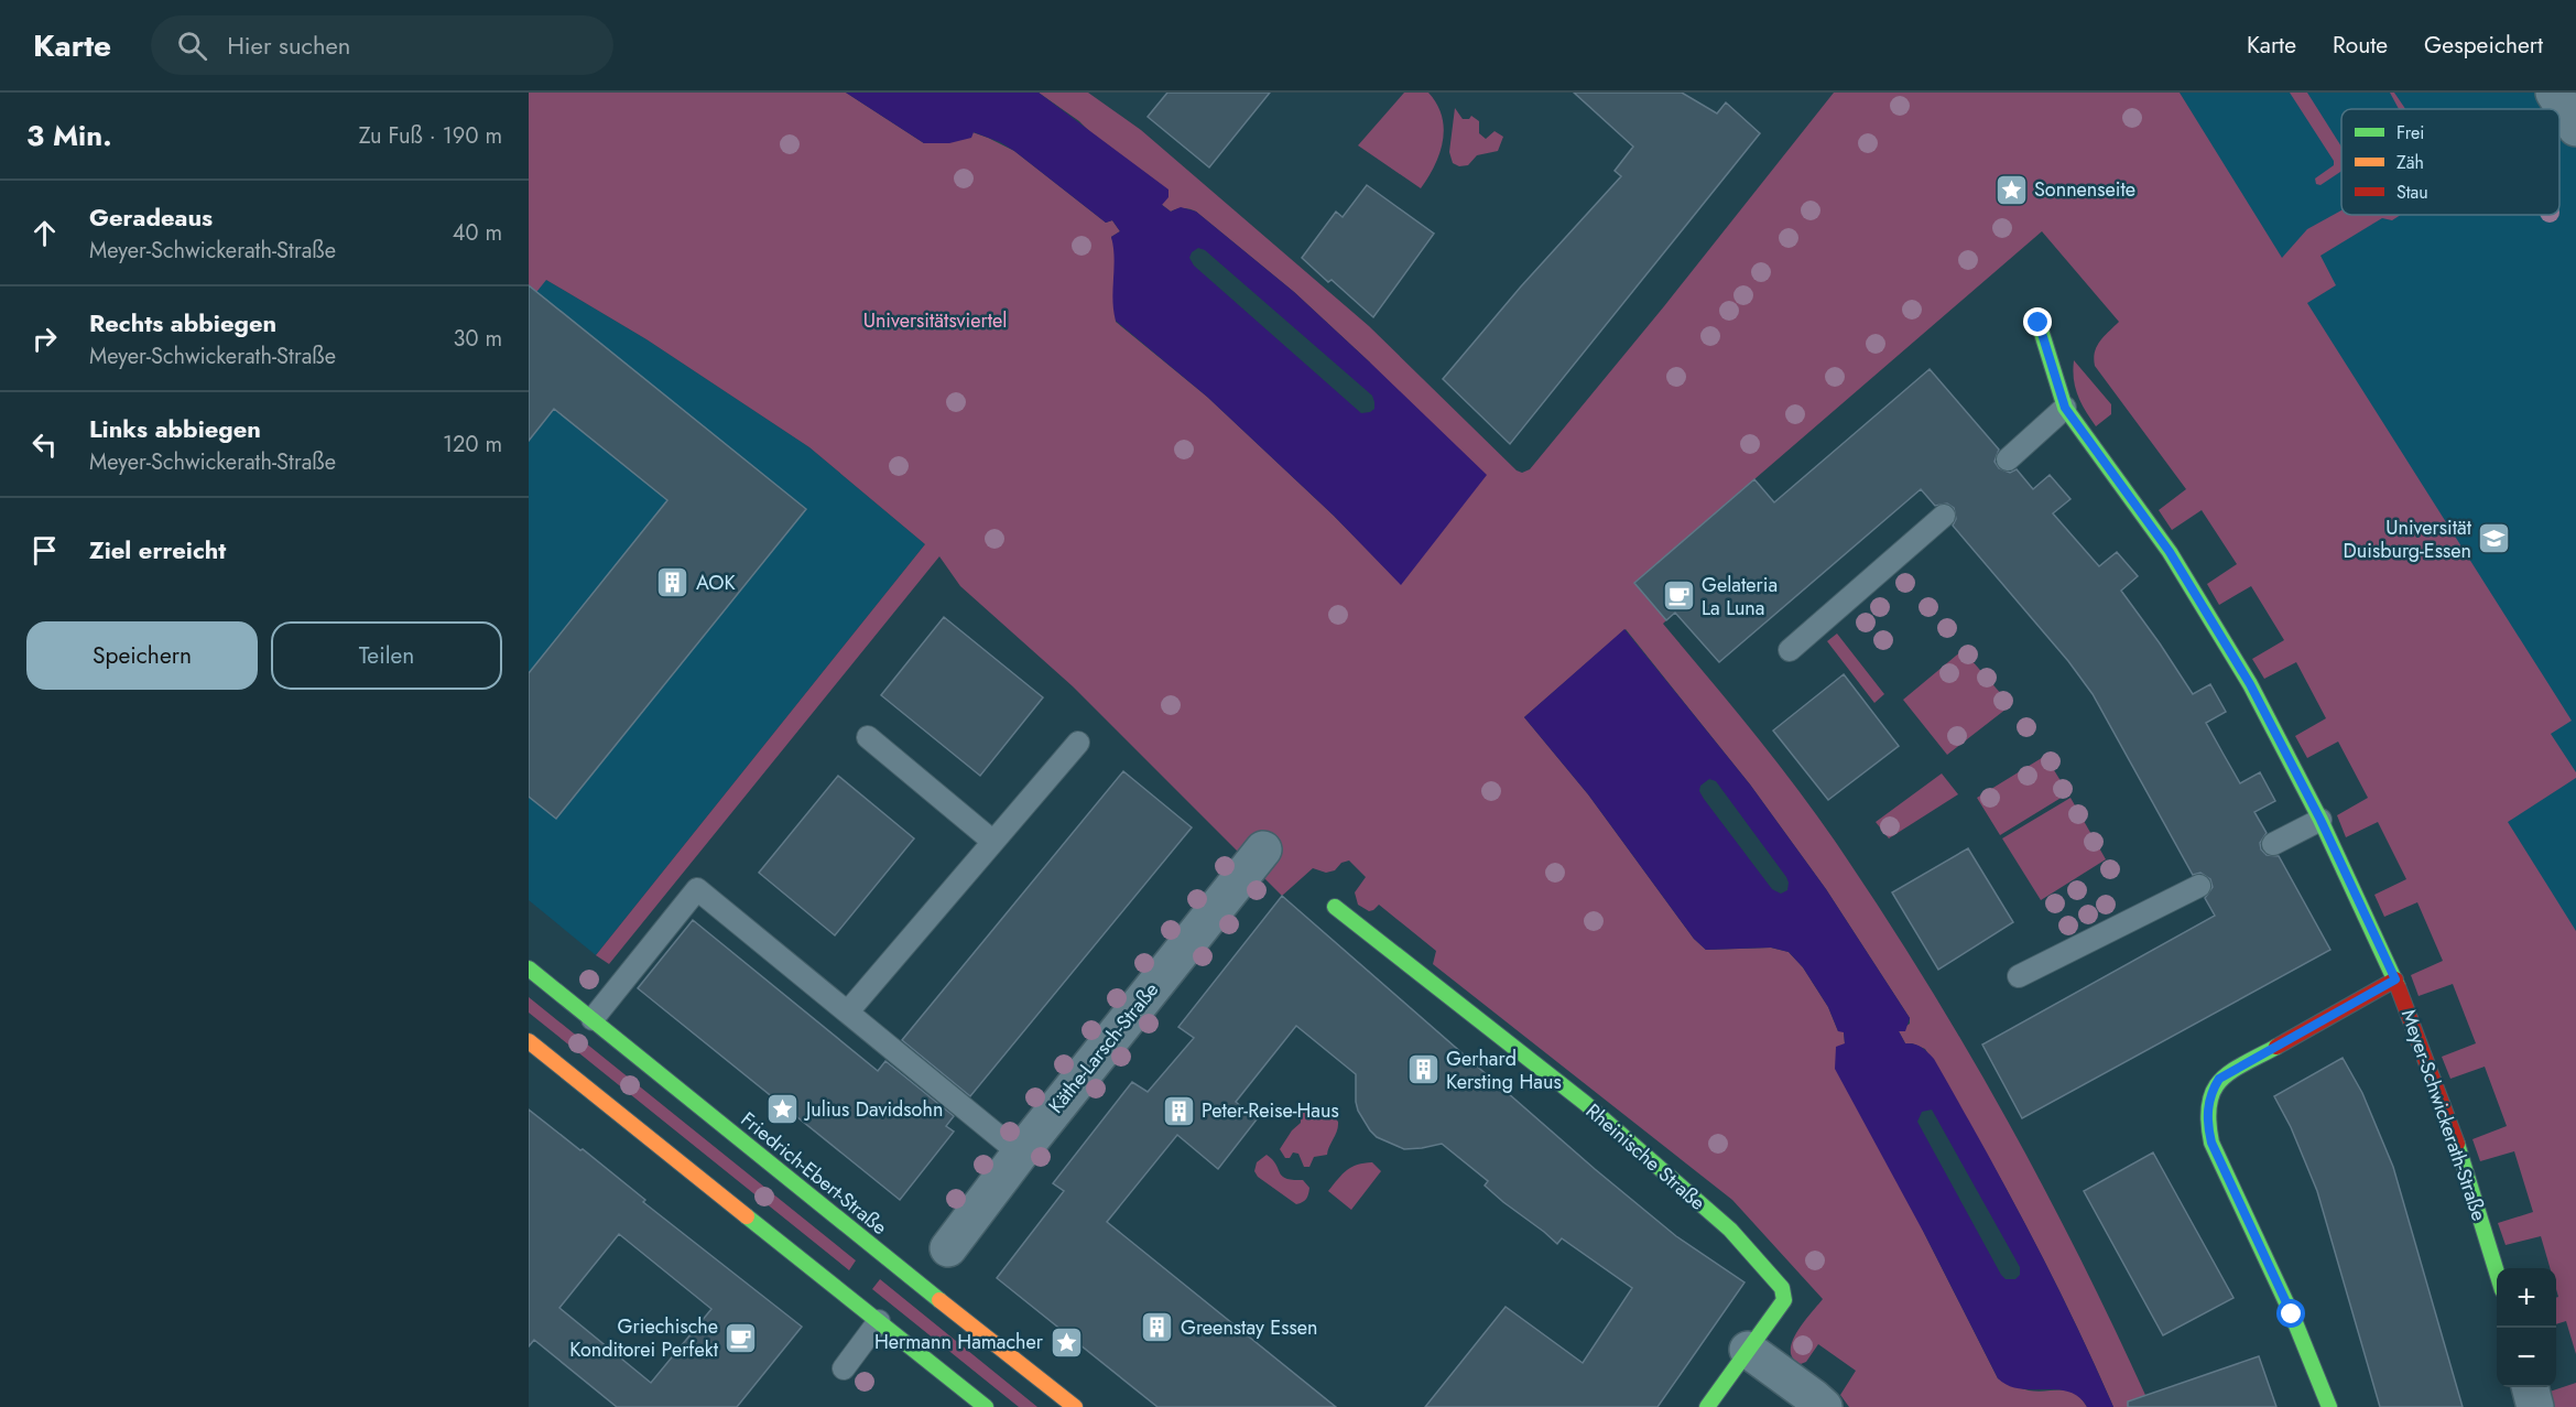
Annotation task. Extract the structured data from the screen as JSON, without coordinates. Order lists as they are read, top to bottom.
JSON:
{
  "streets": {
    "street": [
      "Käthe-Larsch-Straße",
      "Meyer-Schwickerath-Straße",
      "Rheinische Straße",
      "Friedrich-Ebert-Straße"
    ]
  },
  "parks": ["Universitätsviertel"],
  "places": {
    "place": ["Sonnenseite", "Julius Davidsohn", "Hermann Hamacher"],
    "school or university": ["Universität Duisburg-Essen"],
    "building": [
      "AOK",
      "Gerhard Kersting Haus",
      "Peter-Reise-Haus",
      "Greenstay Essen"
    ],
    "cafe": ["Gelateria La Luna", "Griechische Konditorei Perfekt"]
  },
  "legend": ["Frei", "Zäh", "Stau"],
  "page": {
    "header": "Karte",
    "search": "Hier suchen",
    "nav": ["Karte", "Route", "Gespeichert"],
    "heading": ["3 Min.", "Zu Fuß · 190 m"],
    "list": [
      ["Geradeaus", "Meyer-Schwickerath-Straße", "40 m"],
      ["Rechts abbiegen", "Meyer-Schwickerath-Straße", "30 m"],
      ["Links abbiegen", "Meyer-Schwickerath-Straße", "120 m"],
      "Ziel erreicht"
    ],
    "buttons": ["Speichern", "Teilen"],
    "map_buttons": ["+", "−"]
  }
}
